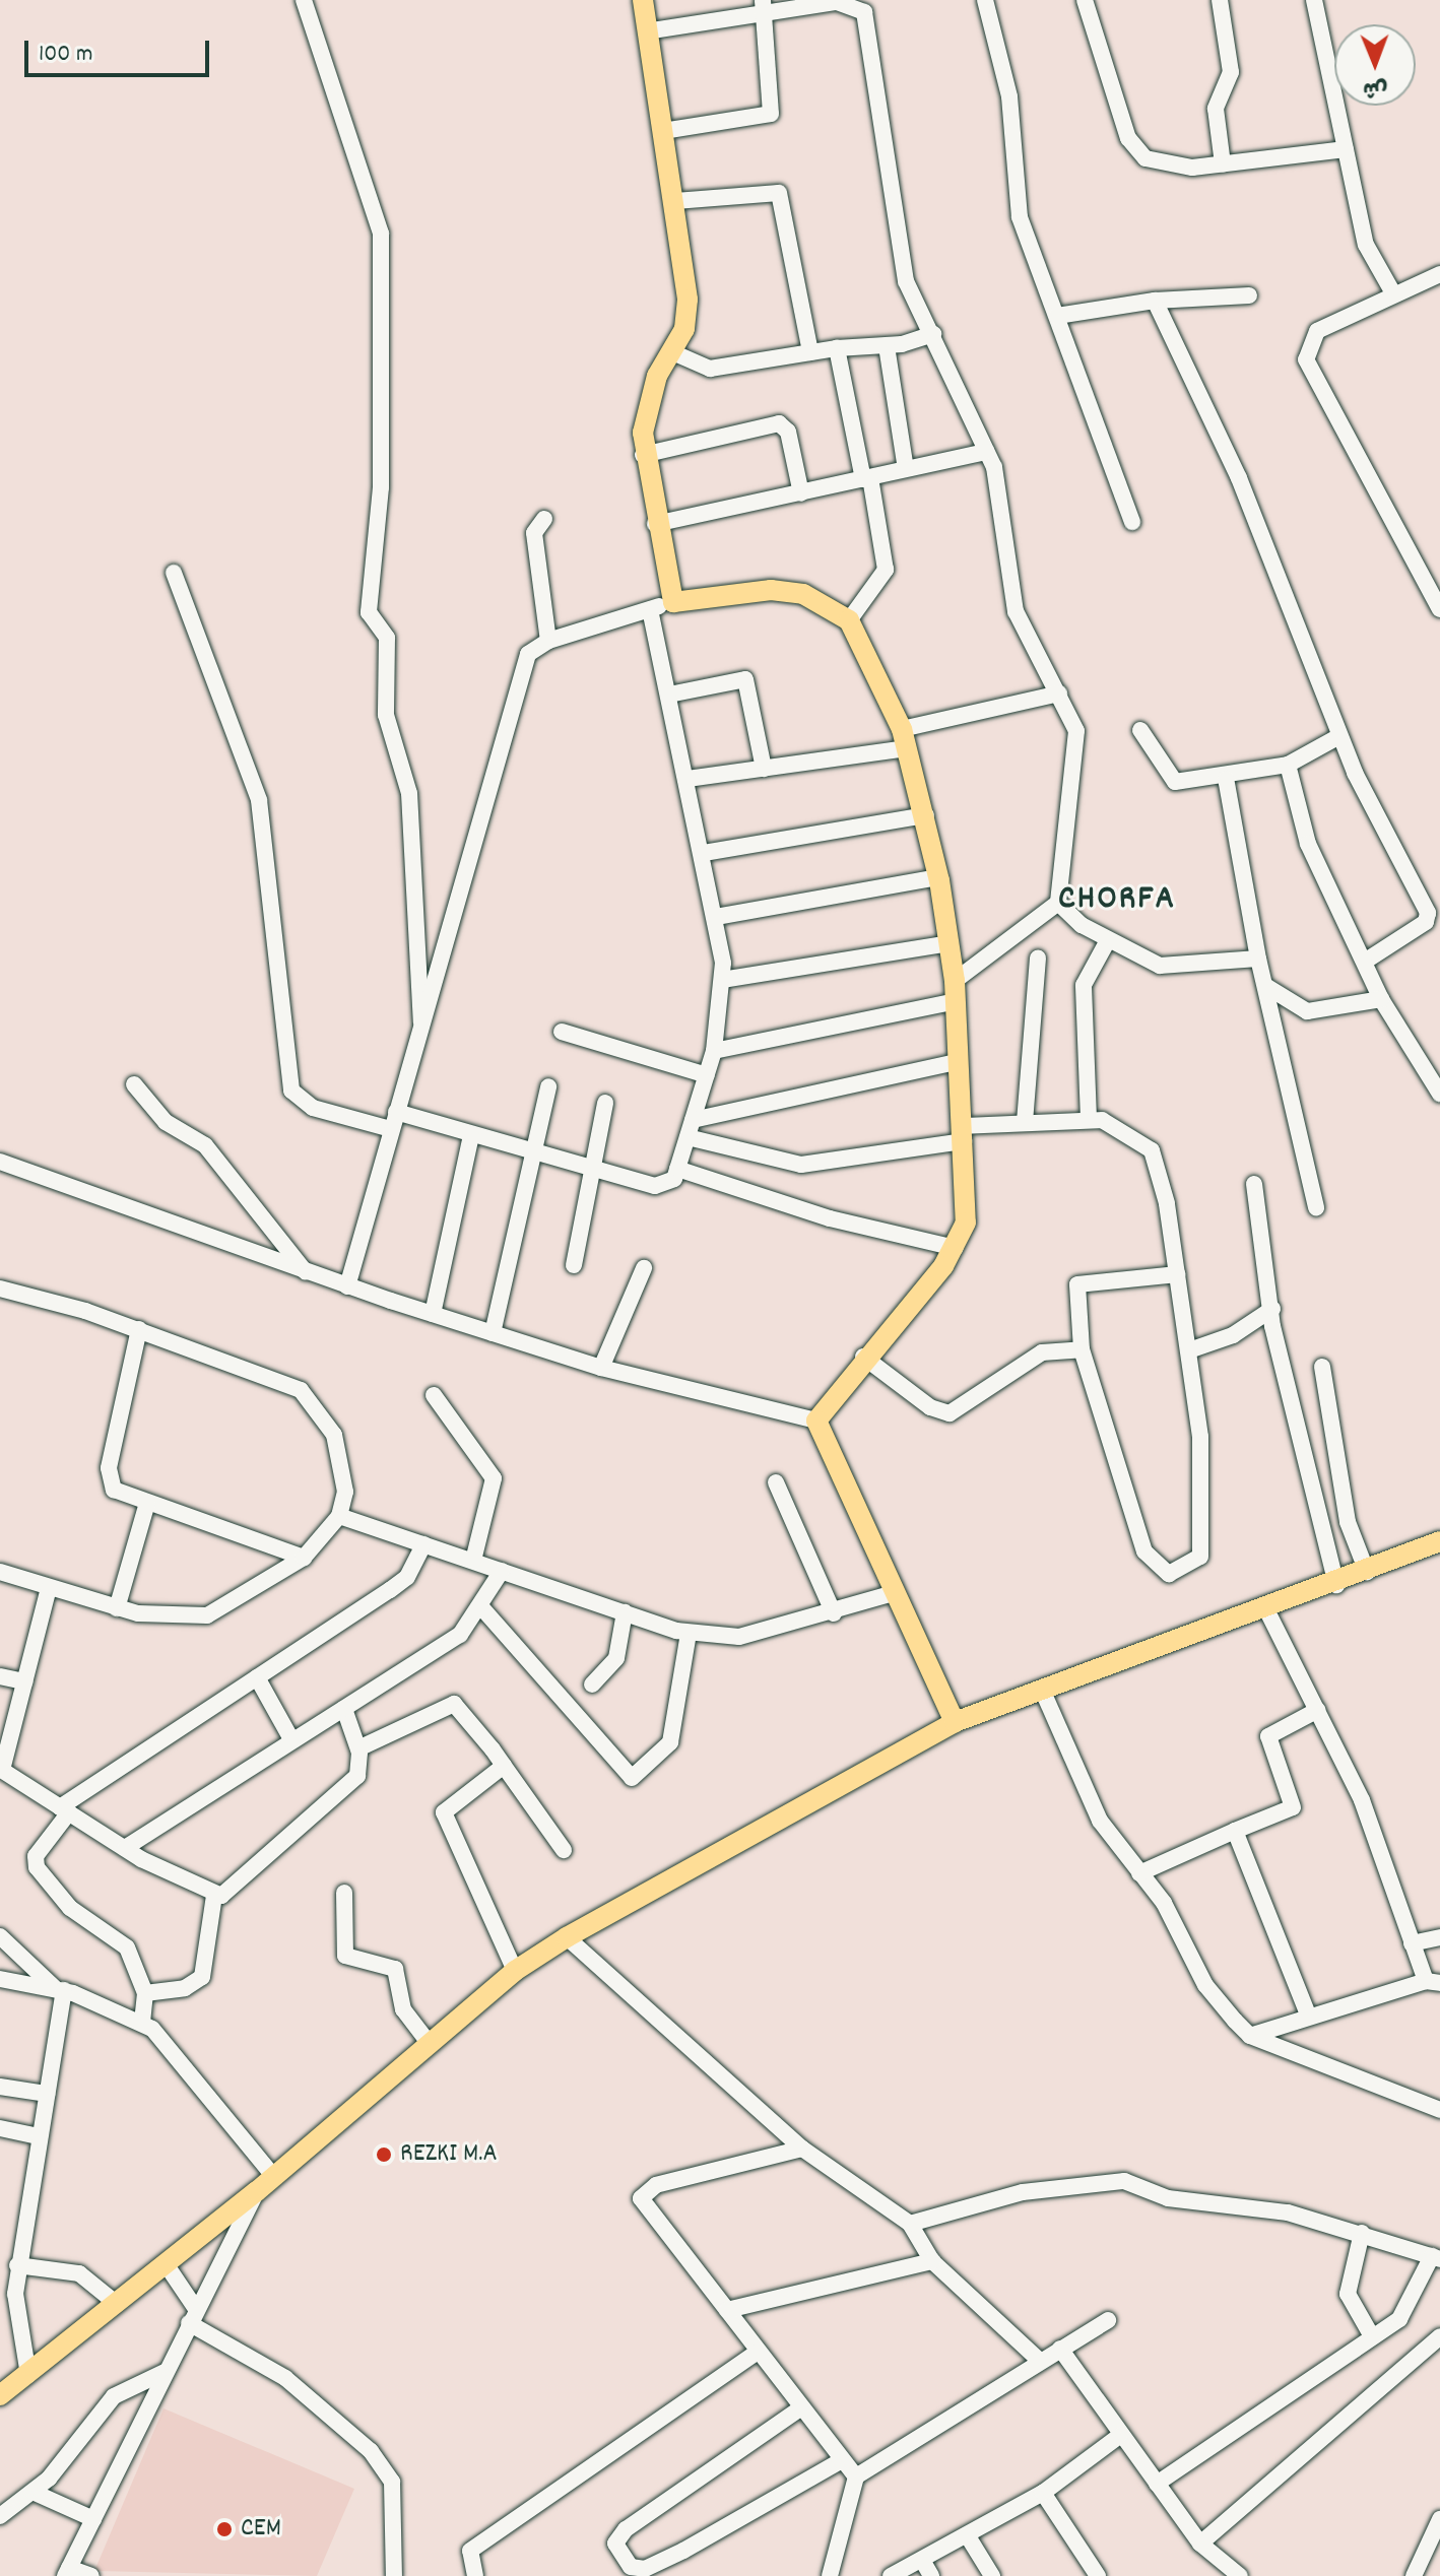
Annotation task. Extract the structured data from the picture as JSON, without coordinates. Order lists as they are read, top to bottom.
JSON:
{
  "districts": ["CHORFA"],
  "places": ["REZKI M.A", "CEM"],
  "scale_bar": "100 m",
  "north": "bottom"
}
